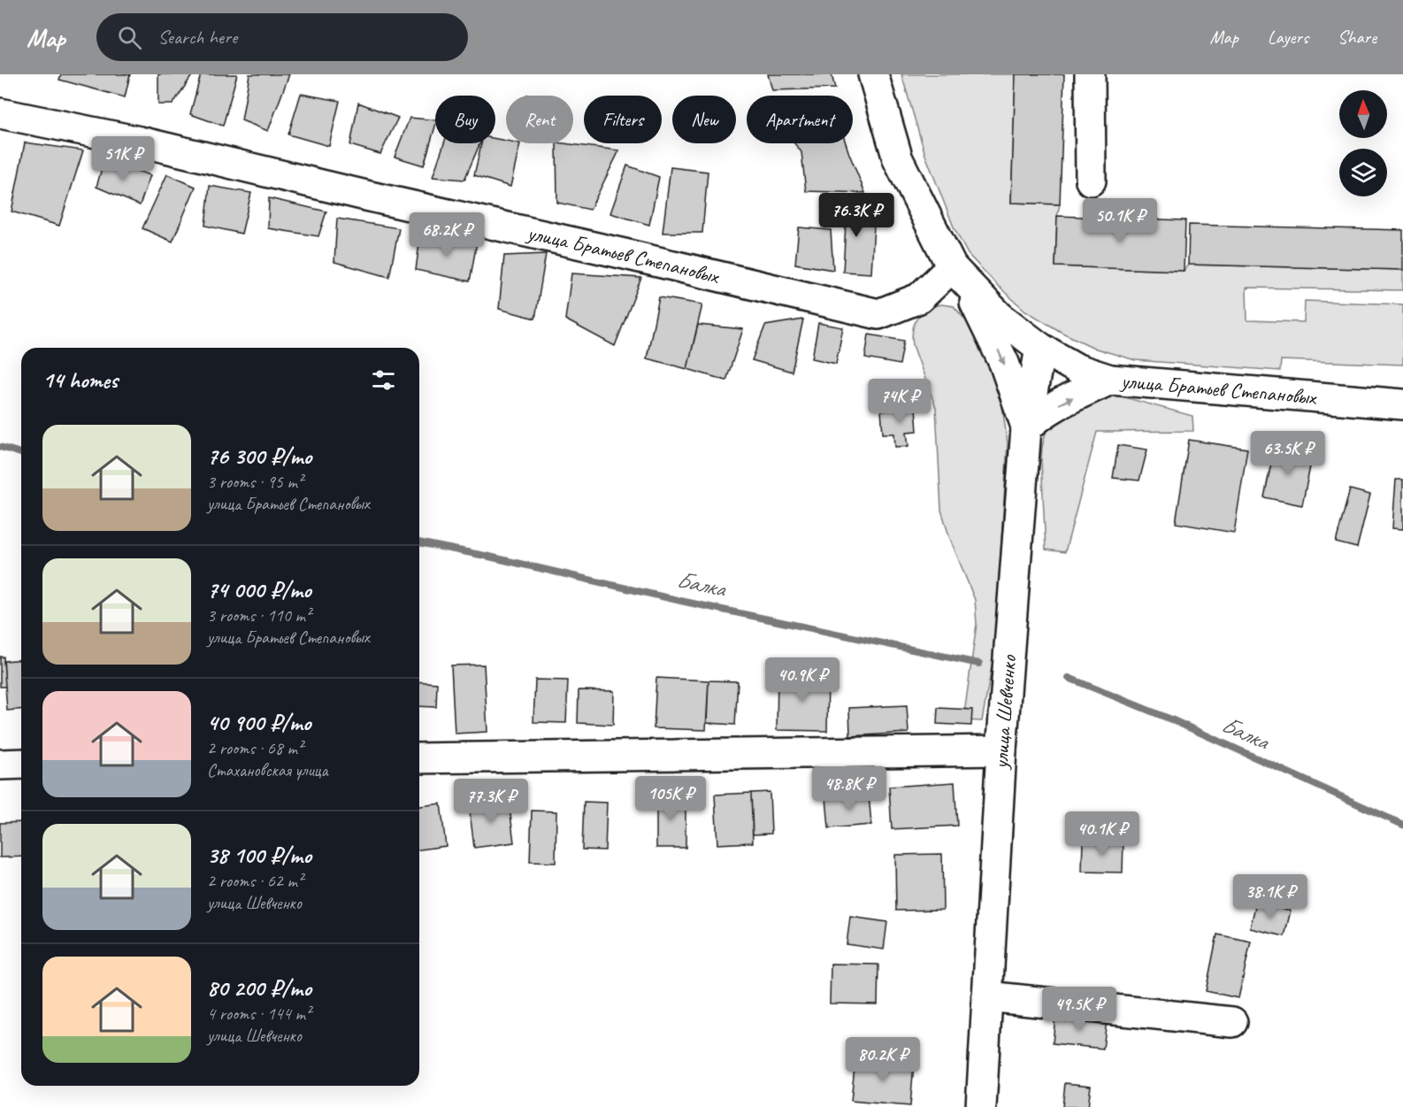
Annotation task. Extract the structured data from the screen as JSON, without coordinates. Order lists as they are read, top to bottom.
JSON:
{
  "streets": {
    "street": ["улица Братьев Степановых", "улица Шевченко"]
  },
  "crossings": [
    ["улица Братьев Степановых", "улица Шевченко"]
  ],
  "water": ["Балка"],
  "north": "top",
  "page": {
    "header": "Map",
    "search": "Search here",
    "nav": ["Map", "Layers", "Share"],
    "chip": [
      "Buy",
      "Rent",
      "Filters",
      "New",
      "Apartment"
    ],
    "price": [
      "51K ₽",
      "76.3K ₽",
      "50.1K ₽",
      "68.2K ₽",
      "74K ₽",
      "63.5K ₽",
      "40.9K ₽",
      "48.8K ₽",
      "105K ₽",
      "77.3K ₽",
      "40.1K ₽",
      "38.1K ₽",
      "49.5K ₽",
      "80.2K ₽"
    ],
    "heading": "14 homes",
    "list": [
      {
        "name": "76 300 ₽/mo",
        "note": "3 rooms · 95 m² · улица Братьев Степановых"
      },
      {
        "name": "74 000 ₽/mo",
        "note": "3 rooms · 110 m² · улица Братьев Степановых"
      },
      {
        "name": "40 900 ₽/mo",
        "note": "2 rooms · 68 m² · Стахановская улица"
      },
      {
        "name": "38 100 ₽/mo",
        "note": "2 rooms · 62 m² · улица Шевченко"
      },
      {
        "name": "80 200 ₽/mo",
        "note": "4 rooms · 144 m² · улица Шевченко"
      }
    ]
  }
}
